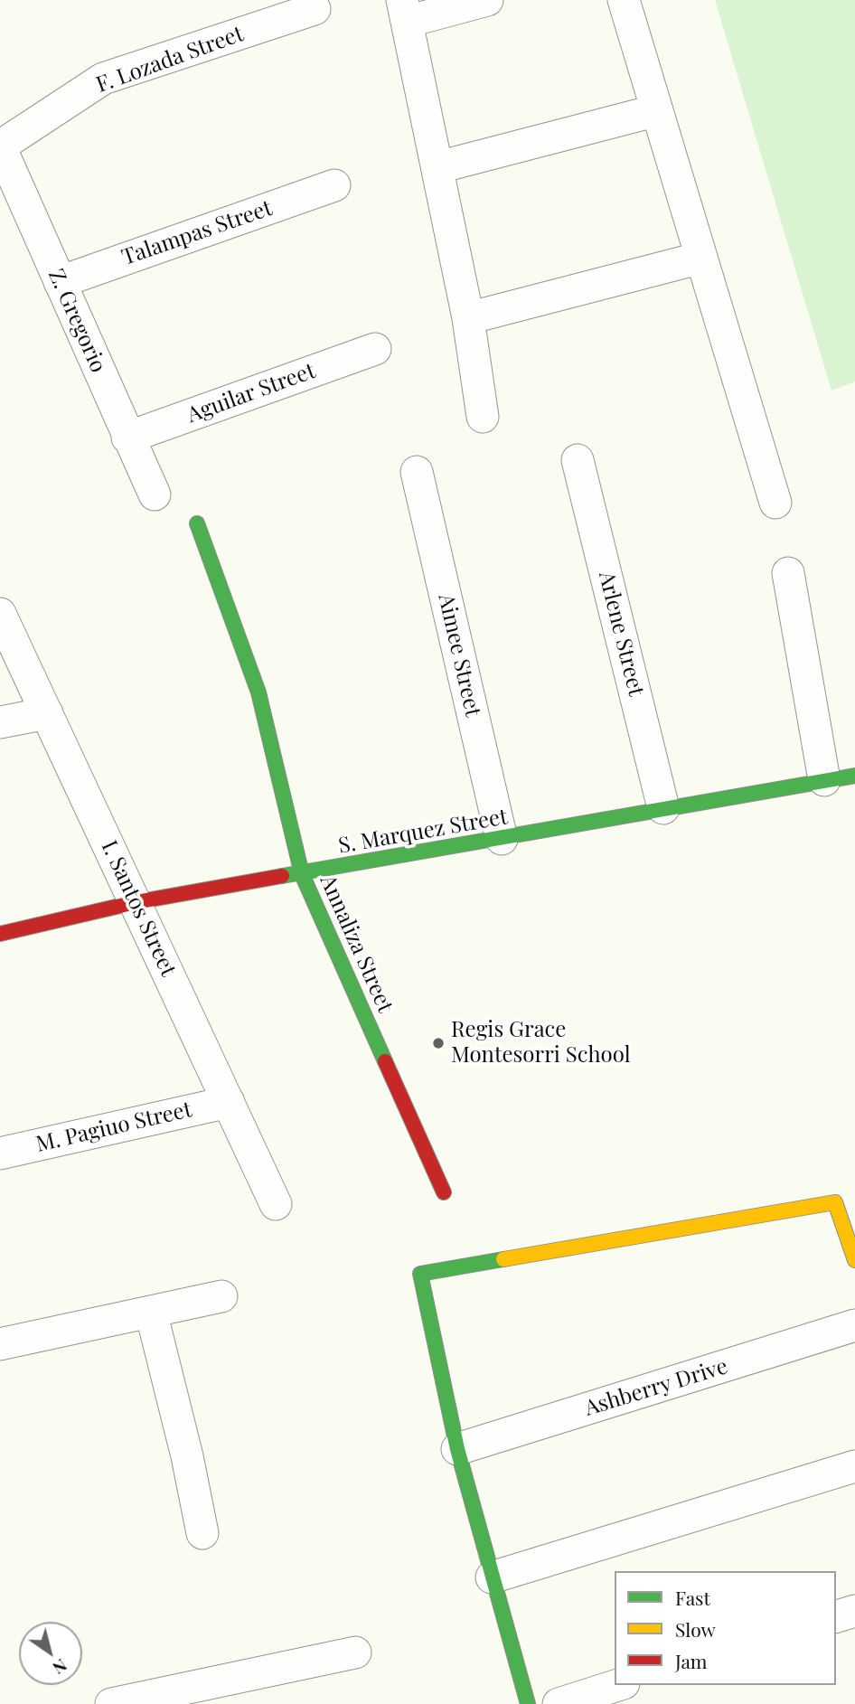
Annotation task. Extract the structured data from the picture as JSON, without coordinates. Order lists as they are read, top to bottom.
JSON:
{
  "streets": {
    "street": [
      "F. Lozada Street",
      "Talampas Street",
      "Z. Gregorio",
      "Aguilar Street",
      "Arlene Street",
      "Aimee Street",
      "S. Marquez Street",
      "I. Santos Street",
      "Annaliza Street",
      "M. Pagiuo Street",
      "Ashberry Drive"
    ]
  },
  "crossings": [
    ["F. Lozada Street", "Z. Gregorio"],
    ["Talampas Street", "Z. Gregorio"],
    ["Z. Gregorio", "Aguilar Street"],
    ["Arlene Street", "S. Marquez Street"],
    ["Aimee Street", "S. Marquez Street"],
    ["S. Marquez Street", "I. Santos Street"],
    ["S. Marquez Street", "Annaliza Street"],
    ["I. Santos Street", "M. Pagiuo Street"]
  ],
  "places": ["Regis Grace Montesorri School"],
  "legend": ["Fast", "Slow", "Jam"],
  "north": "bottom right"
}
